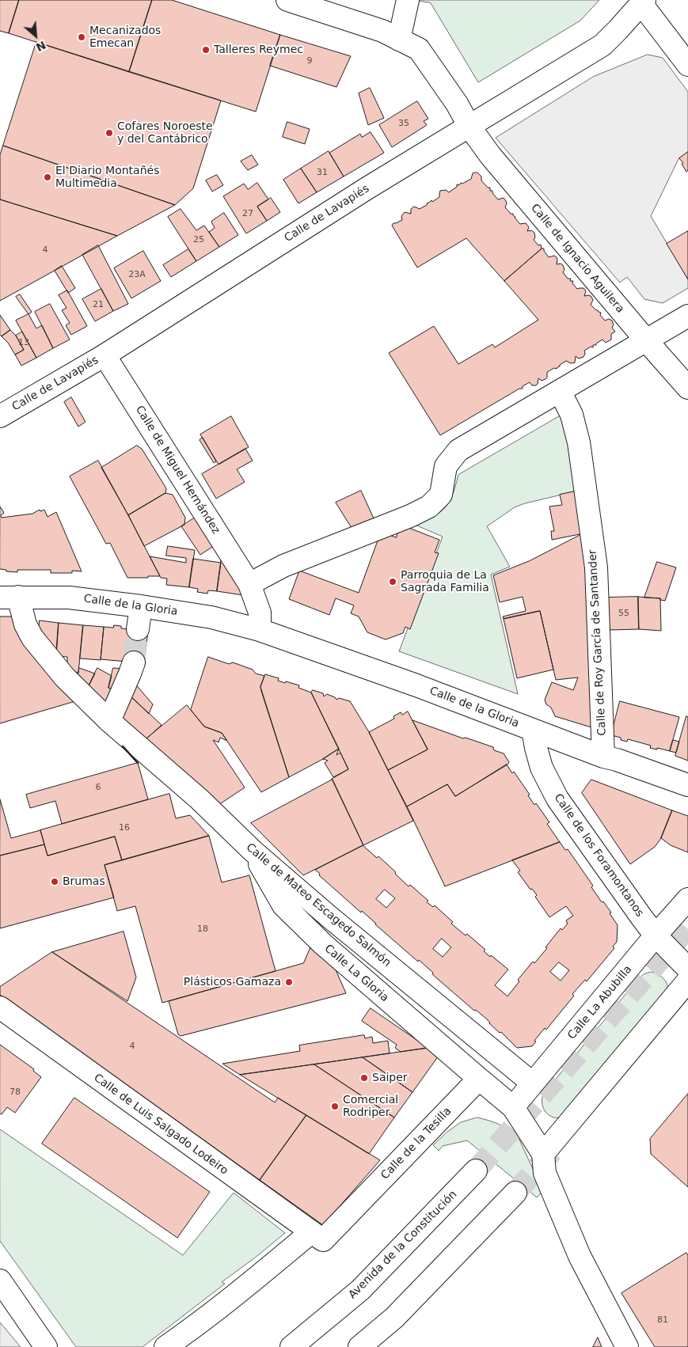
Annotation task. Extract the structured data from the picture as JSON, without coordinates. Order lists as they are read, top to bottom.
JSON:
{
  "streets": {
    "main road": [
      "Calle de Lavapiés",
      "Calle de Ignacio Aguilera",
      "Calle de Miguel Hernández",
      "Calle de la Gloria",
      "Calle de Roy García de Santander",
      "Calle de los Foramontanos",
      "Calle de Mateo Escagedo Salmón",
      "Calle La Gloria",
      "Calle La Abubilla",
      "Calle de Luis Salgado Lodeiro",
      "Calle de la Tesilla",
      "Avenida de la Constitución"
    ]
  },
  "crossings": [
    ["Calle de Lavapiés", "Calle de Ignacio Aguilera"],
    ["Calle de Lavapiés", "Calle de Miguel Hernández"],
    ["Calle de la Gloria", "Calle de Roy García de Santander"],
    ["Calle de la Gloria", "Calle de los Foramontanos"],
    ["Calle de la Gloria", "Calle de Mateo Escagedo Salmón"],
    ["Calle de los Foramontanos", "Calle La Abubilla"],
    ["Calle de Mateo Escagedo Salmón", "Calle La Gloria"],
    ["Calle de Mateo Escagedo Salmón", "Calle La Abubilla"],
    ["Calle La Gloria", "Calle de la Tesilla"],
    ["Calle de Luis Salgado Lodeiro", "Calle de la Tesilla"]
  ],
  "places": [
    "Mecanizados Emecan",
    "Talleres Reymec",
    "Cofares Noroeste y del Cantábrico",
    "El Diario Montañés Multimedia",
    "Parroquia de La Sagrada Familia",
    "Brumas",
    "Plásticos Gamaza",
    "Saiper",
    "Comercial Rodriper"
  ],
  "house_numbers": [
    "9",
    "35",
    "31",
    "27",
    "25",
    "4",
    "23A",
    "21",
    "13",
    "55",
    "6",
    "16",
    "18",
    "4",
    "78",
    "81"
  ],
  "north": "bottom right"
}
